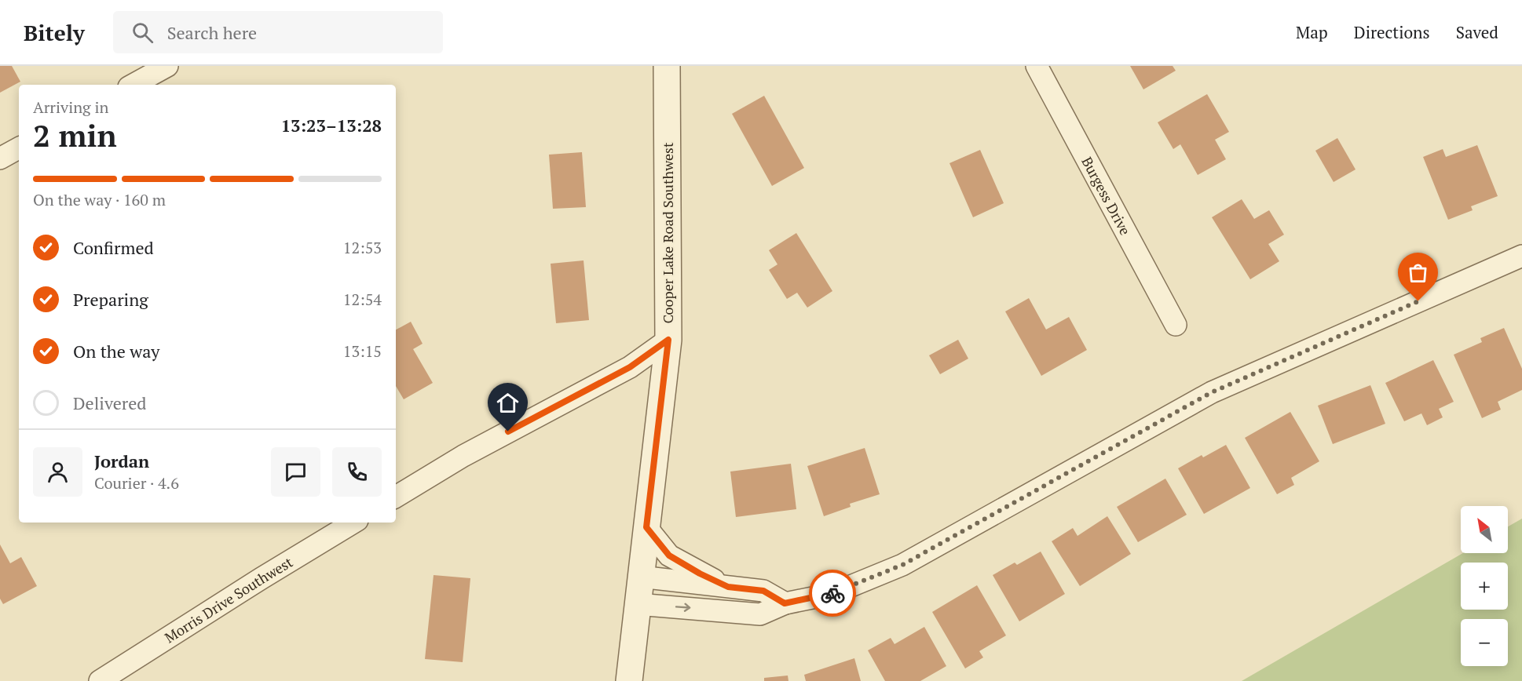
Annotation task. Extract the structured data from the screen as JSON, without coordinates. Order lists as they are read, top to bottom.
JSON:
{
  "streets": {
    "street": ["Burgess Drive", "Cooper Lake Road Southwest", "Morris Drive Southwest"]
  },
  "north": "top left",
  "page": {
    "header": "Bitely",
    "search": "Search here",
    "nav": ["Map", "Directions", "Saved"],
    "heading": ["2 min", "Arriving in", "13:23–13:28"],
    "panel": ["Jordan", "Courier · 4.6"],
    "bar": "On the way · 160 m",
    "list": [
      ["Confirmed", "12:53"],
      ["Preparing", "12:54"],
      ["On the way", "13:15"],
      "Delivered"
    ],
    "map_buttons": ["+", "−"]
  }
}
